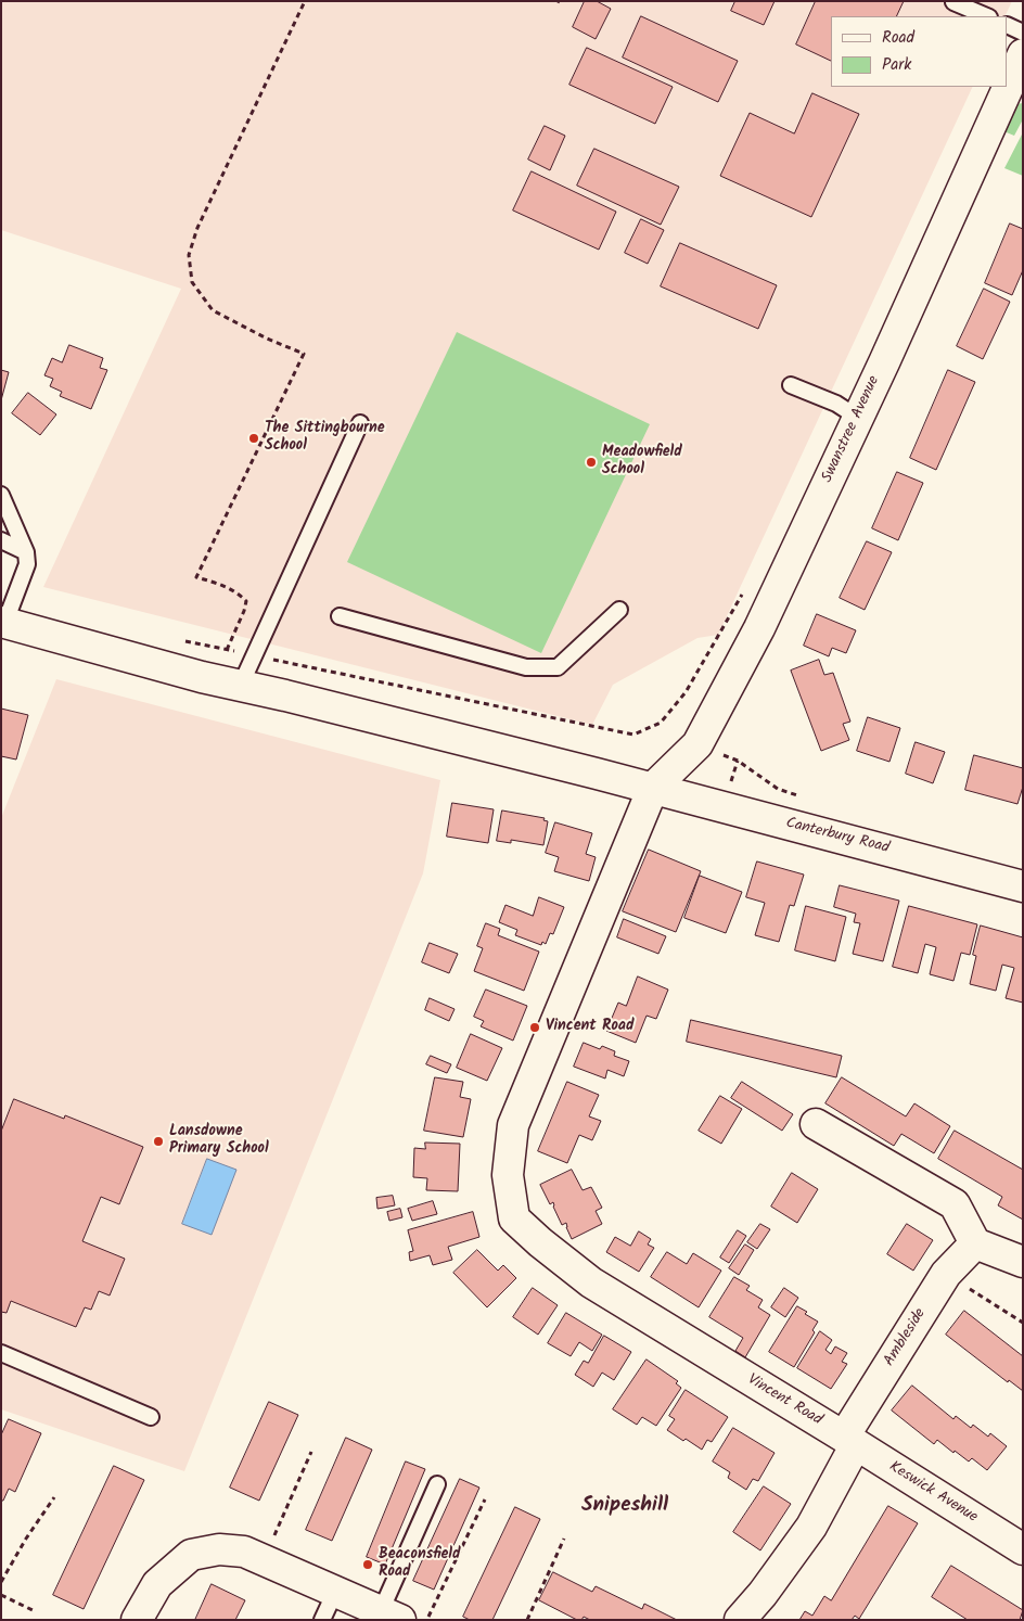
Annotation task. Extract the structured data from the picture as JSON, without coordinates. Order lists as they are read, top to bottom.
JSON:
{
  "streets": {
    "street": [
      "Swanstree Avenue",
      "Canterbury Road",
      "Ambleside",
      "Vincent Road",
      "Keswick Avenue"
    ]
  },
  "crossings": [
    ["Swanstree Avenue", "Canterbury Road"],
    ["Swanstree Avenue", "Vincent Road"],
    ["Canterbury Road", "Vincent Road"],
    ["Ambleside", "Vincent Road"],
    ["Ambleside", "Keswick Avenue"],
    ["Vincent Road", "Keswick Avenue"]
  ],
  "districts": ["Snipeshill"],
  "places": [
    "The Sittingbourne School",
    "Meadowfield School",
    "Vincent Road",
    "Lansdowne Primary School",
    "Beaconsfield Road"
  ],
  "legend": ["Road", "Park"]
}
